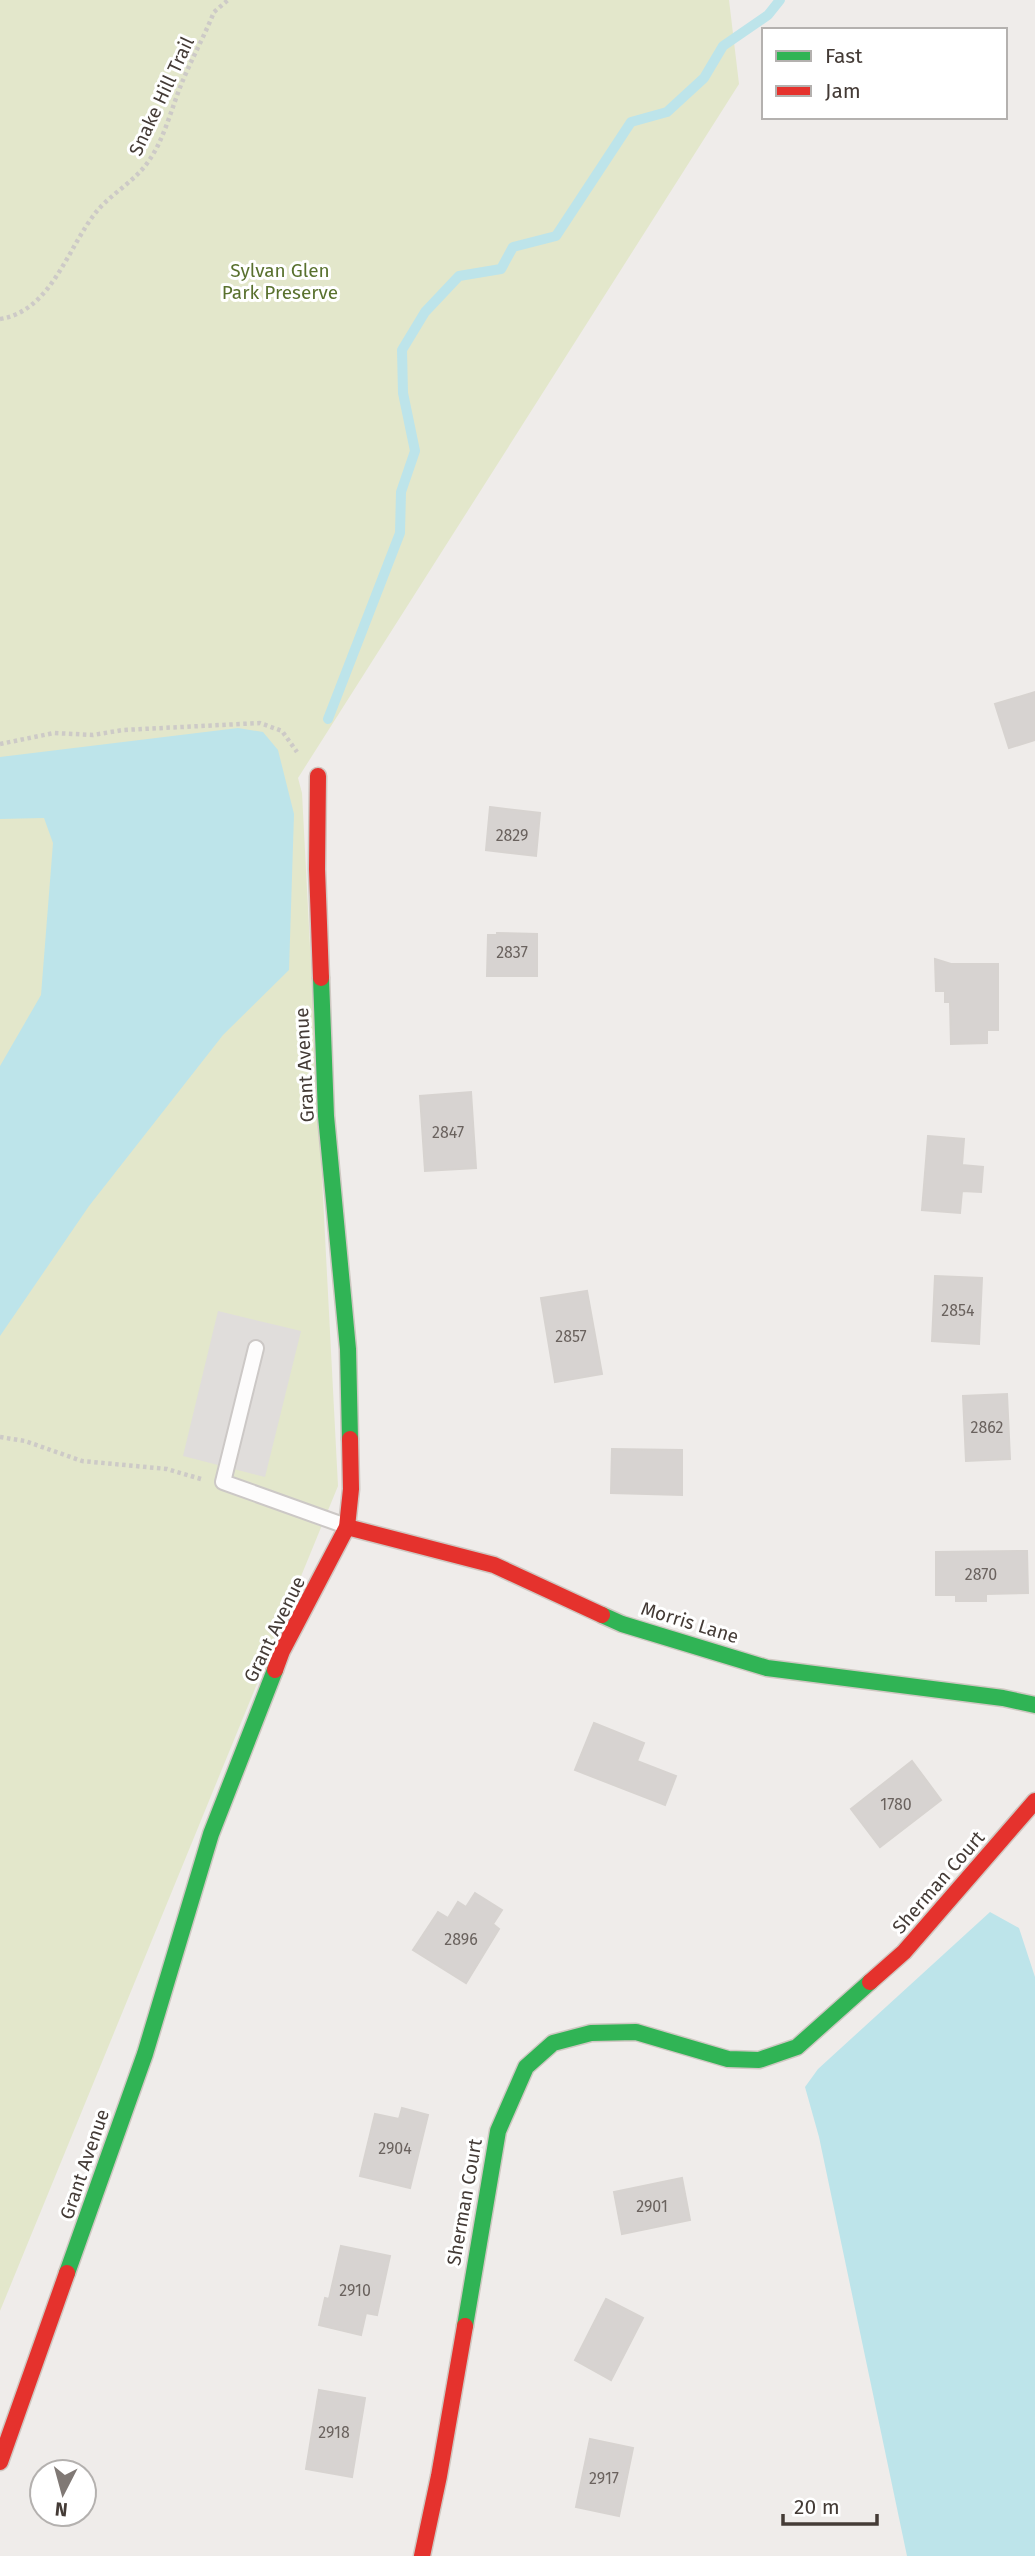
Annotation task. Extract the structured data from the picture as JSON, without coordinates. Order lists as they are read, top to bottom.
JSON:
{
  "streets": {
    "street": ["Grant Avenue", "Morris Lane", "Sherman Court"],
    "path": ["Snake Hill Trail"]
  },
  "crossings": [
    ["Grant Avenue", "Morris Lane"]
  ],
  "parks": ["Sylvan Glen Park Preserve"],
  "house_numbers": [
    "2829",
    "2837",
    "2847",
    "2854",
    "2857",
    "2862",
    "2870",
    "1780",
    "2896",
    "2904",
    "2901",
    "2910",
    "2918",
    "2917"
  ],
  "legend": ["Fast", "Jam"],
  "scale_bar": "20 m",
  "north": "bottom"
}
